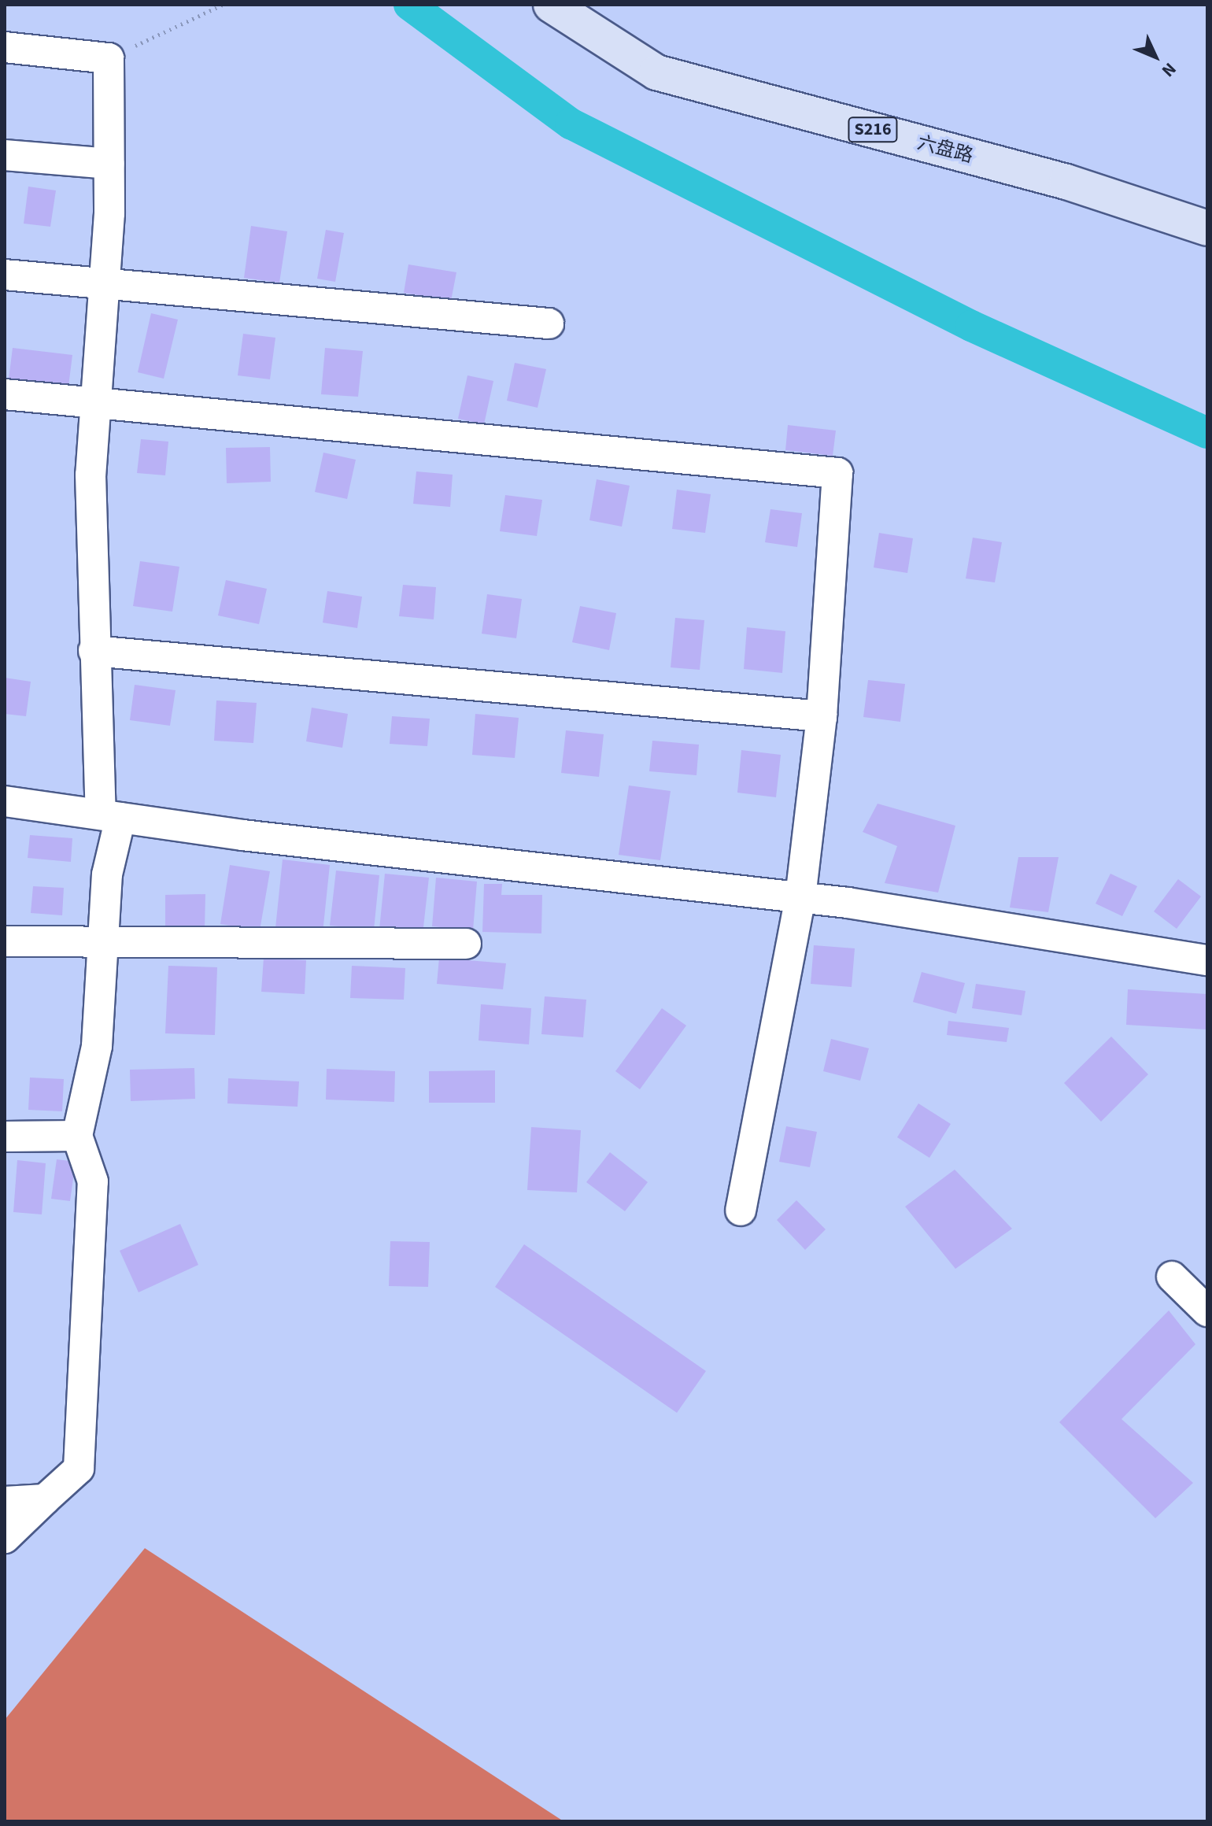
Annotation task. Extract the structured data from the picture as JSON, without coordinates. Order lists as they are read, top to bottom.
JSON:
{
  "streets": {
    "main road": ["S216", "六盘路"]
  },
  "north": "bottom right"
}
